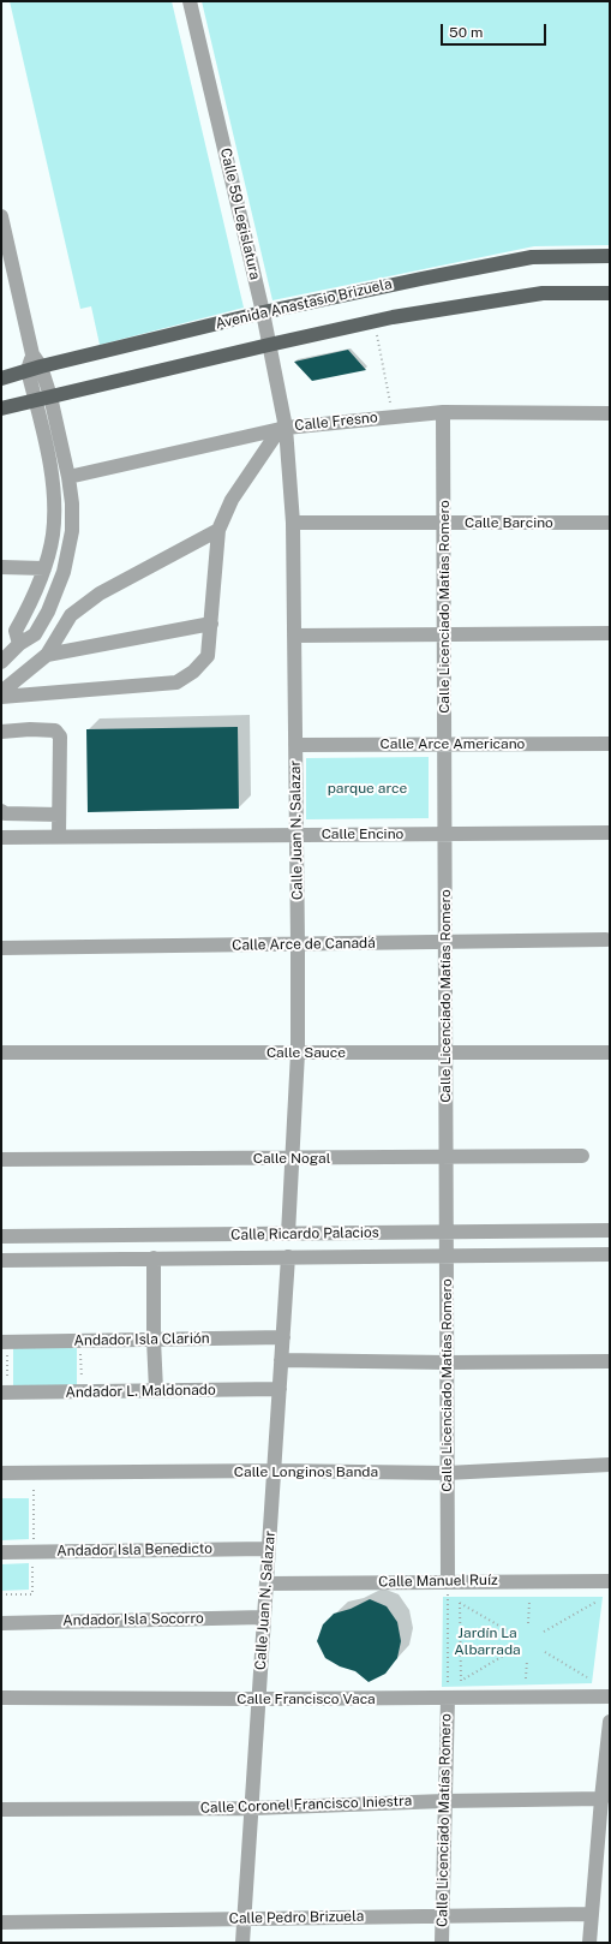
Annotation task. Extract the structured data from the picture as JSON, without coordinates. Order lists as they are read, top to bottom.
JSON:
{
  "streets": {
    "main road": ["Avenida Anastasio Brizuela"],
    "street": [
      "Calle 59 Legislatura",
      "Calle Fresno",
      "Calle Barcino",
      "Calle Licenciado Matías Romero",
      "Calle Arce Americano",
      "Calle Juan N. Salazar",
      "Calle Encino",
      "Calle Arce de Canadá",
      "Calle Sauce",
      "Calle Nogal",
      "Calle Ricardo Palacios",
      "Andador Isla Clarión",
      "Andador L. Maldonado",
      "Calle Longinos Banda",
      "Andador Isla Benedicto",
      "Calle Manuel Ruíz",
      "Andador Isla Socorro",
      "Calle Francisco Vaca",
      "Calle Coronel Francisco Iniestra",
      "Calle Pedro Brizuela"
    ]
  },
  "crossings": [
    ["Calle 59 Legislatura", "Avenida Anastasio Brizuela"],
    ["Calle 59 Legislatura", "Calle Fresno"],
    ["Calle 59 Legislatura", "Calle Juan N. Salazar"],
    ["Calle Fresno", "Calle Licenciado Matías Romero"],
    ["Calle Fresno", "Calle Juan N. Salazar"],
    ["Calle Barcino", "Calle Licenciado Matías Romero"],
    ["Calle Barcino", "Calle Juan N. Salazar"],
    ["Calle Licenciado Matías Romero", "Calle Arce Americano"],
    ["Calle Licenciado Matías Romero", "Calle Encino"],
    ["Calle Licenciado Matías Romero", "Calle Arce de Canadá"],
    ["Calle Licenciado Matías Romero", "Calle Sauce"],
    ["Calle Licenciado Matías Romero", "Calle Nogal"],
    ["Calle Licenciado Matías Romero", "Calle Ricardo Palacios"],
    ["Calle Licenciado Matías Romero", "Calle Longinos Banda"],
    ["Calle Licenciado Matías Romero", "Calle Manuel Ruíz"],
    ["Calle Licenciado Matías Romero", "Calle Francisco Vaca"],
    ["Calle Licenciado Matías Romero", "Calle Coronel Francisco Iniestra"],
    ["Calle Licenciado Matías Romero", "Calle Pedro Brizuela"],
    ["Calle Arce Americano", "Calle Juan N. Salazar"],
    ["Calle Juan N. Salazar", "Calle Encino"],
    ["Calle Juan N. Salazar", "Calle Arce de Canadá"],
    ["Calle Juan N. Salazar", "Calle Sauce"],
    ["Calle Juan N. Salazar", "Calle Nogal"],
    ["Calle Juan N. Salazar", "Calle Ricardo Palacios"],
    ["Calle Juan N. Salazar", "Andador Isla Clarión"],
    ["Calle Juan N. Salazar", "Andador L. Maldonado"],
    ["Calle Juan N. Salazar", "Calle Longinos Banda"],
    ["Calle Juan N. Salazar", "Andador Isla Benedicto"],
    ["Calle Juan N. Salazar", "Calle Manuel Ruíz"],
    ["Calle Juan N. Salazar", "Andador Isla Socorro"],
    ["Calle Juan N. Salazar", "Calle Francisco Vaca"],
    ["Calle Juan N. Salazar", "Calle Coronel Francisco Iniestra"],
    ["Calle Juan N. Salazar", "Calle Pedro Brizuela"]
  ],
  "parks": ["parque arce", "Jardín La Albarrada"],
  "scale_bar": "50 m"
}
